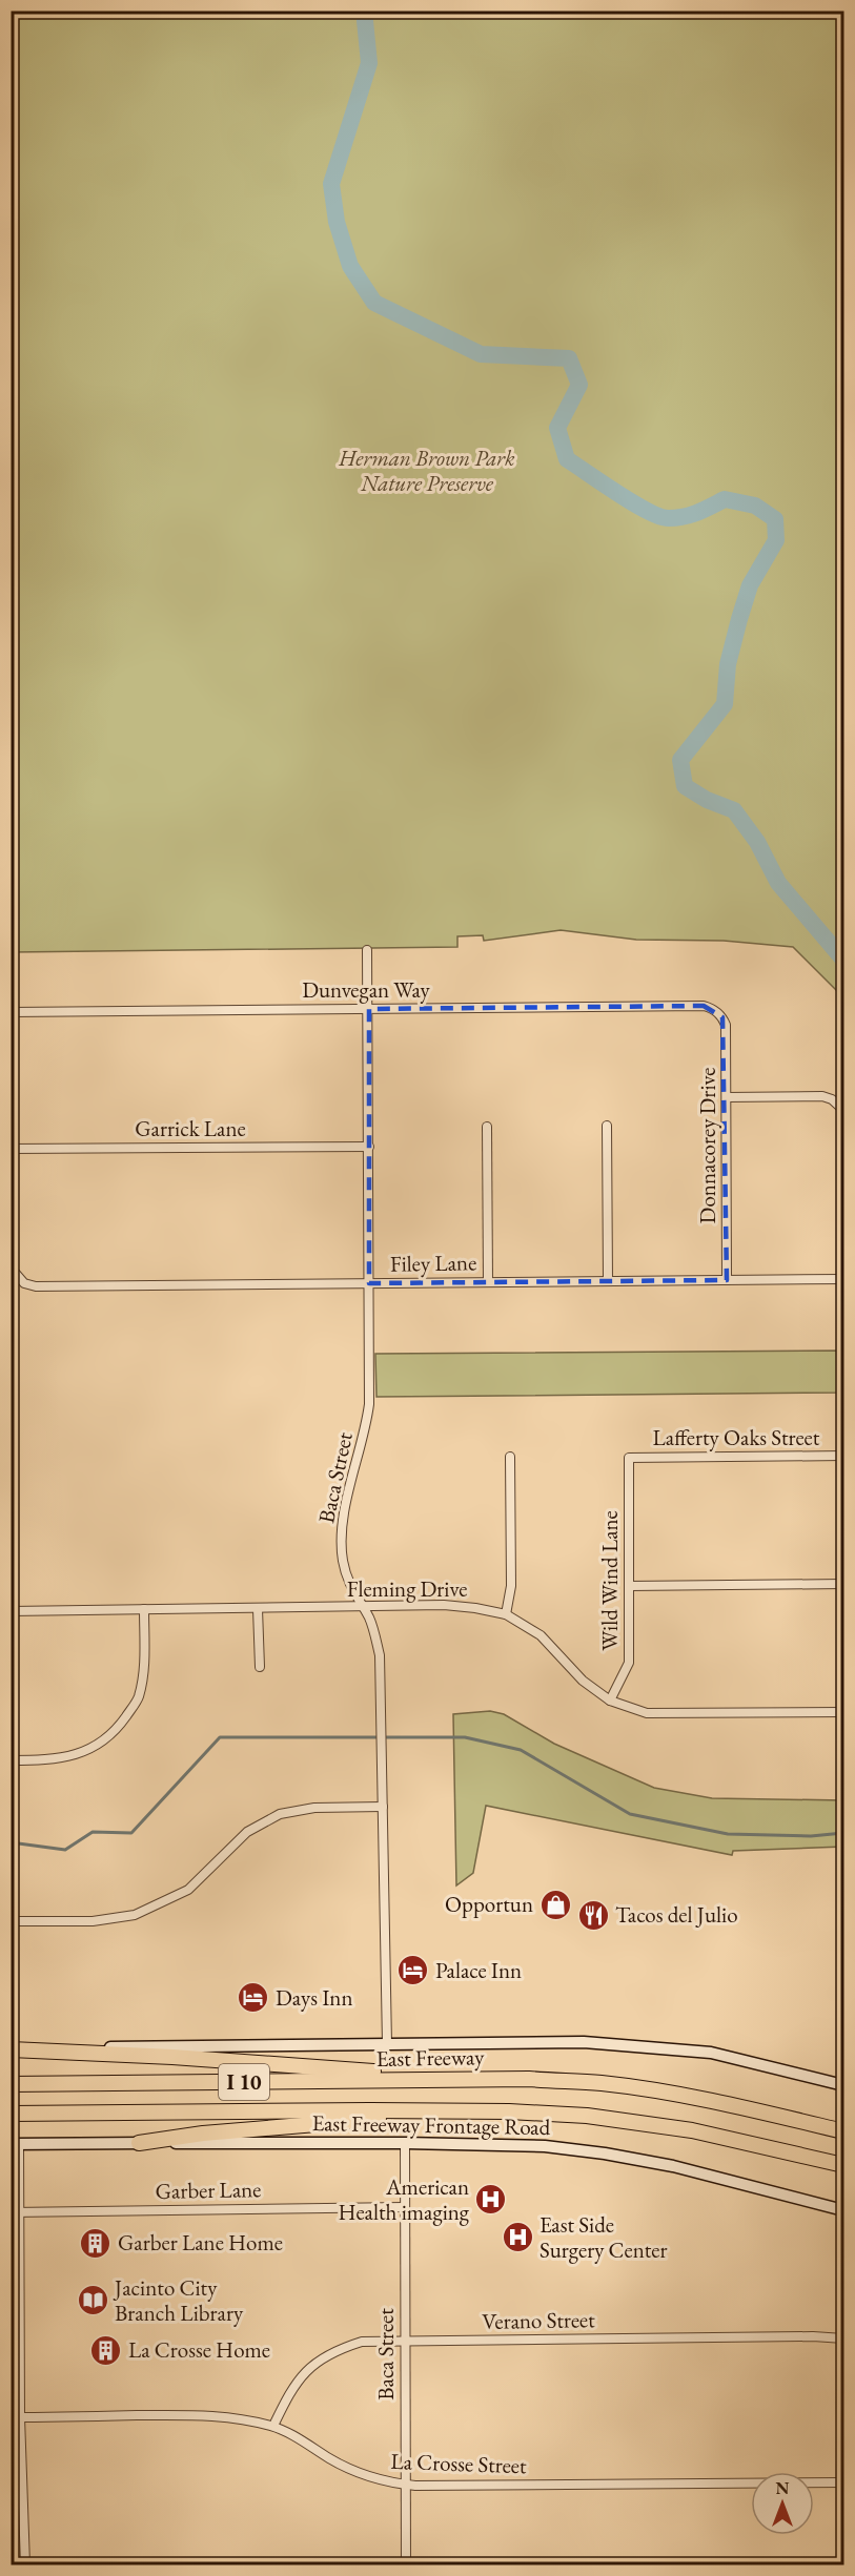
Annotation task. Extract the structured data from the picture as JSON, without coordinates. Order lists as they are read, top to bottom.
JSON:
{
  "streets": {
    "highway": ["East Freeway", "I 10"],
    "main road": ["East Freeway Frontage Road"],
    "street": [
      "Dunvegan Way",
      "Garrick Lane",
      "Donnacorey Drive",
      "Filey Lane",
      "Lafferty Oaks Street",
      "Baca Street",
      "Wild Wind Lane",
      "Fleming Drive",
      "Garber Lane",
      "Verano Street",
      "La Crosse Street"
    ]
  },
  "crossings": [
    ["Dunvegan Way", "Donnacorey Drive"],
    ["Dunvegan Way", "Baca Street"],
    ["Garrick Lane", "Baca Street"],
    ["Donnacorey Drive", "Filey Lane"],
    ["Filey Lane", "Baca Street"],
    ["Lafferty Oaks Street", "Wild Wind Lane"],
    ["Baca Street", "Fleming Drive"],
    ["Baca Street", "East Freeway Frontage Road"],
    ["Baca Street", "Garber Lane"],
    ["Baca Street", "Verano Street"],
    ["Baca Street", "La Crosse Street"],
    ["Wild Wind Lane", "Fleming Drive"],
    ["Verano Street", "La Crosse Street"]
  ],
  "parks": ["Herman Brown Park Nature Preserve"],
  "places": {
    "shop": ["Opportun"],
    "restaurant": ["Tacos del Julio"],
    "hotel": ["Palace Inn", "Days Inn"],
    "hospital": ["American Health imaging", "East Side Surgery Center"],
    "building": ["Garber Lane Home", "La Crosse Home"],
    "library": ["Jacinto City Branch Library"]
  },
  "north": "top"
}
